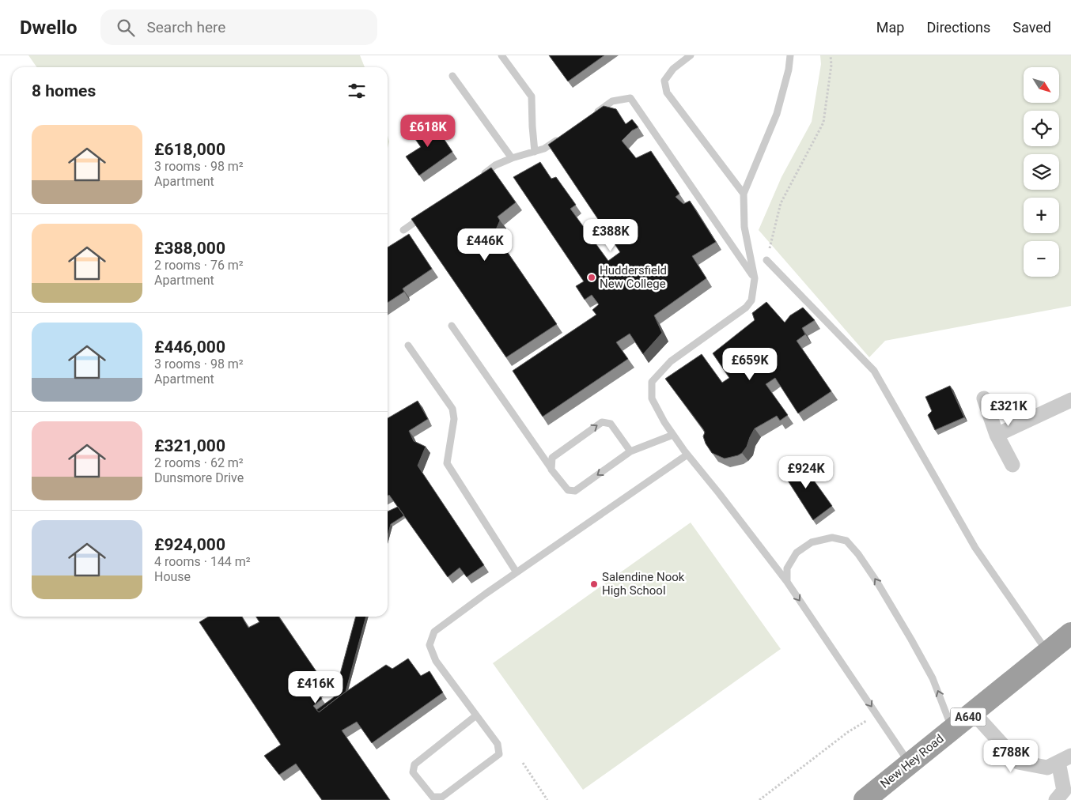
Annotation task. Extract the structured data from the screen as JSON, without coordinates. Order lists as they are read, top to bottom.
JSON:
{
  "streets": {
    "highway": ["A640", "New Hey Road"]
  },
  "places": ["Huddersfield New College", "Salendine Nook High School"],
  "north": "bottom right",
  "page": {
    "header": "Dwello",
    "search": "Search here",
    "nav": ["Map", "Directions", "Saved"],
    "map_buttons": ["+", "−"],
    "heading": "8 homes",
    "price": [
      "£618K",
      "£388K",
      "£446K",
      "£659K",
      "£321K",
      "£924K",
      "£416K",
      "£788K"
    ],
    "list": [
      {
        "name": "£618,000",
        "note": "3 rooms · 98 m² · Apartment"
      },
      {
        "name": "£388,000",
        "note": "2 rooms · 76 m² · Apartment"
      },
      {
        "name": "£446,000",
        "note": "3 rooms · 98 m² · Apartment"
      },
      {
        "name": "£321,000",
        "note": "2 rooms · 62 m² · Dunsmore Drive"
      },
      {
        "name": "£924,000",
        "note": "4 rooms · 144 m² · House"
      }
    ]
  }
}
